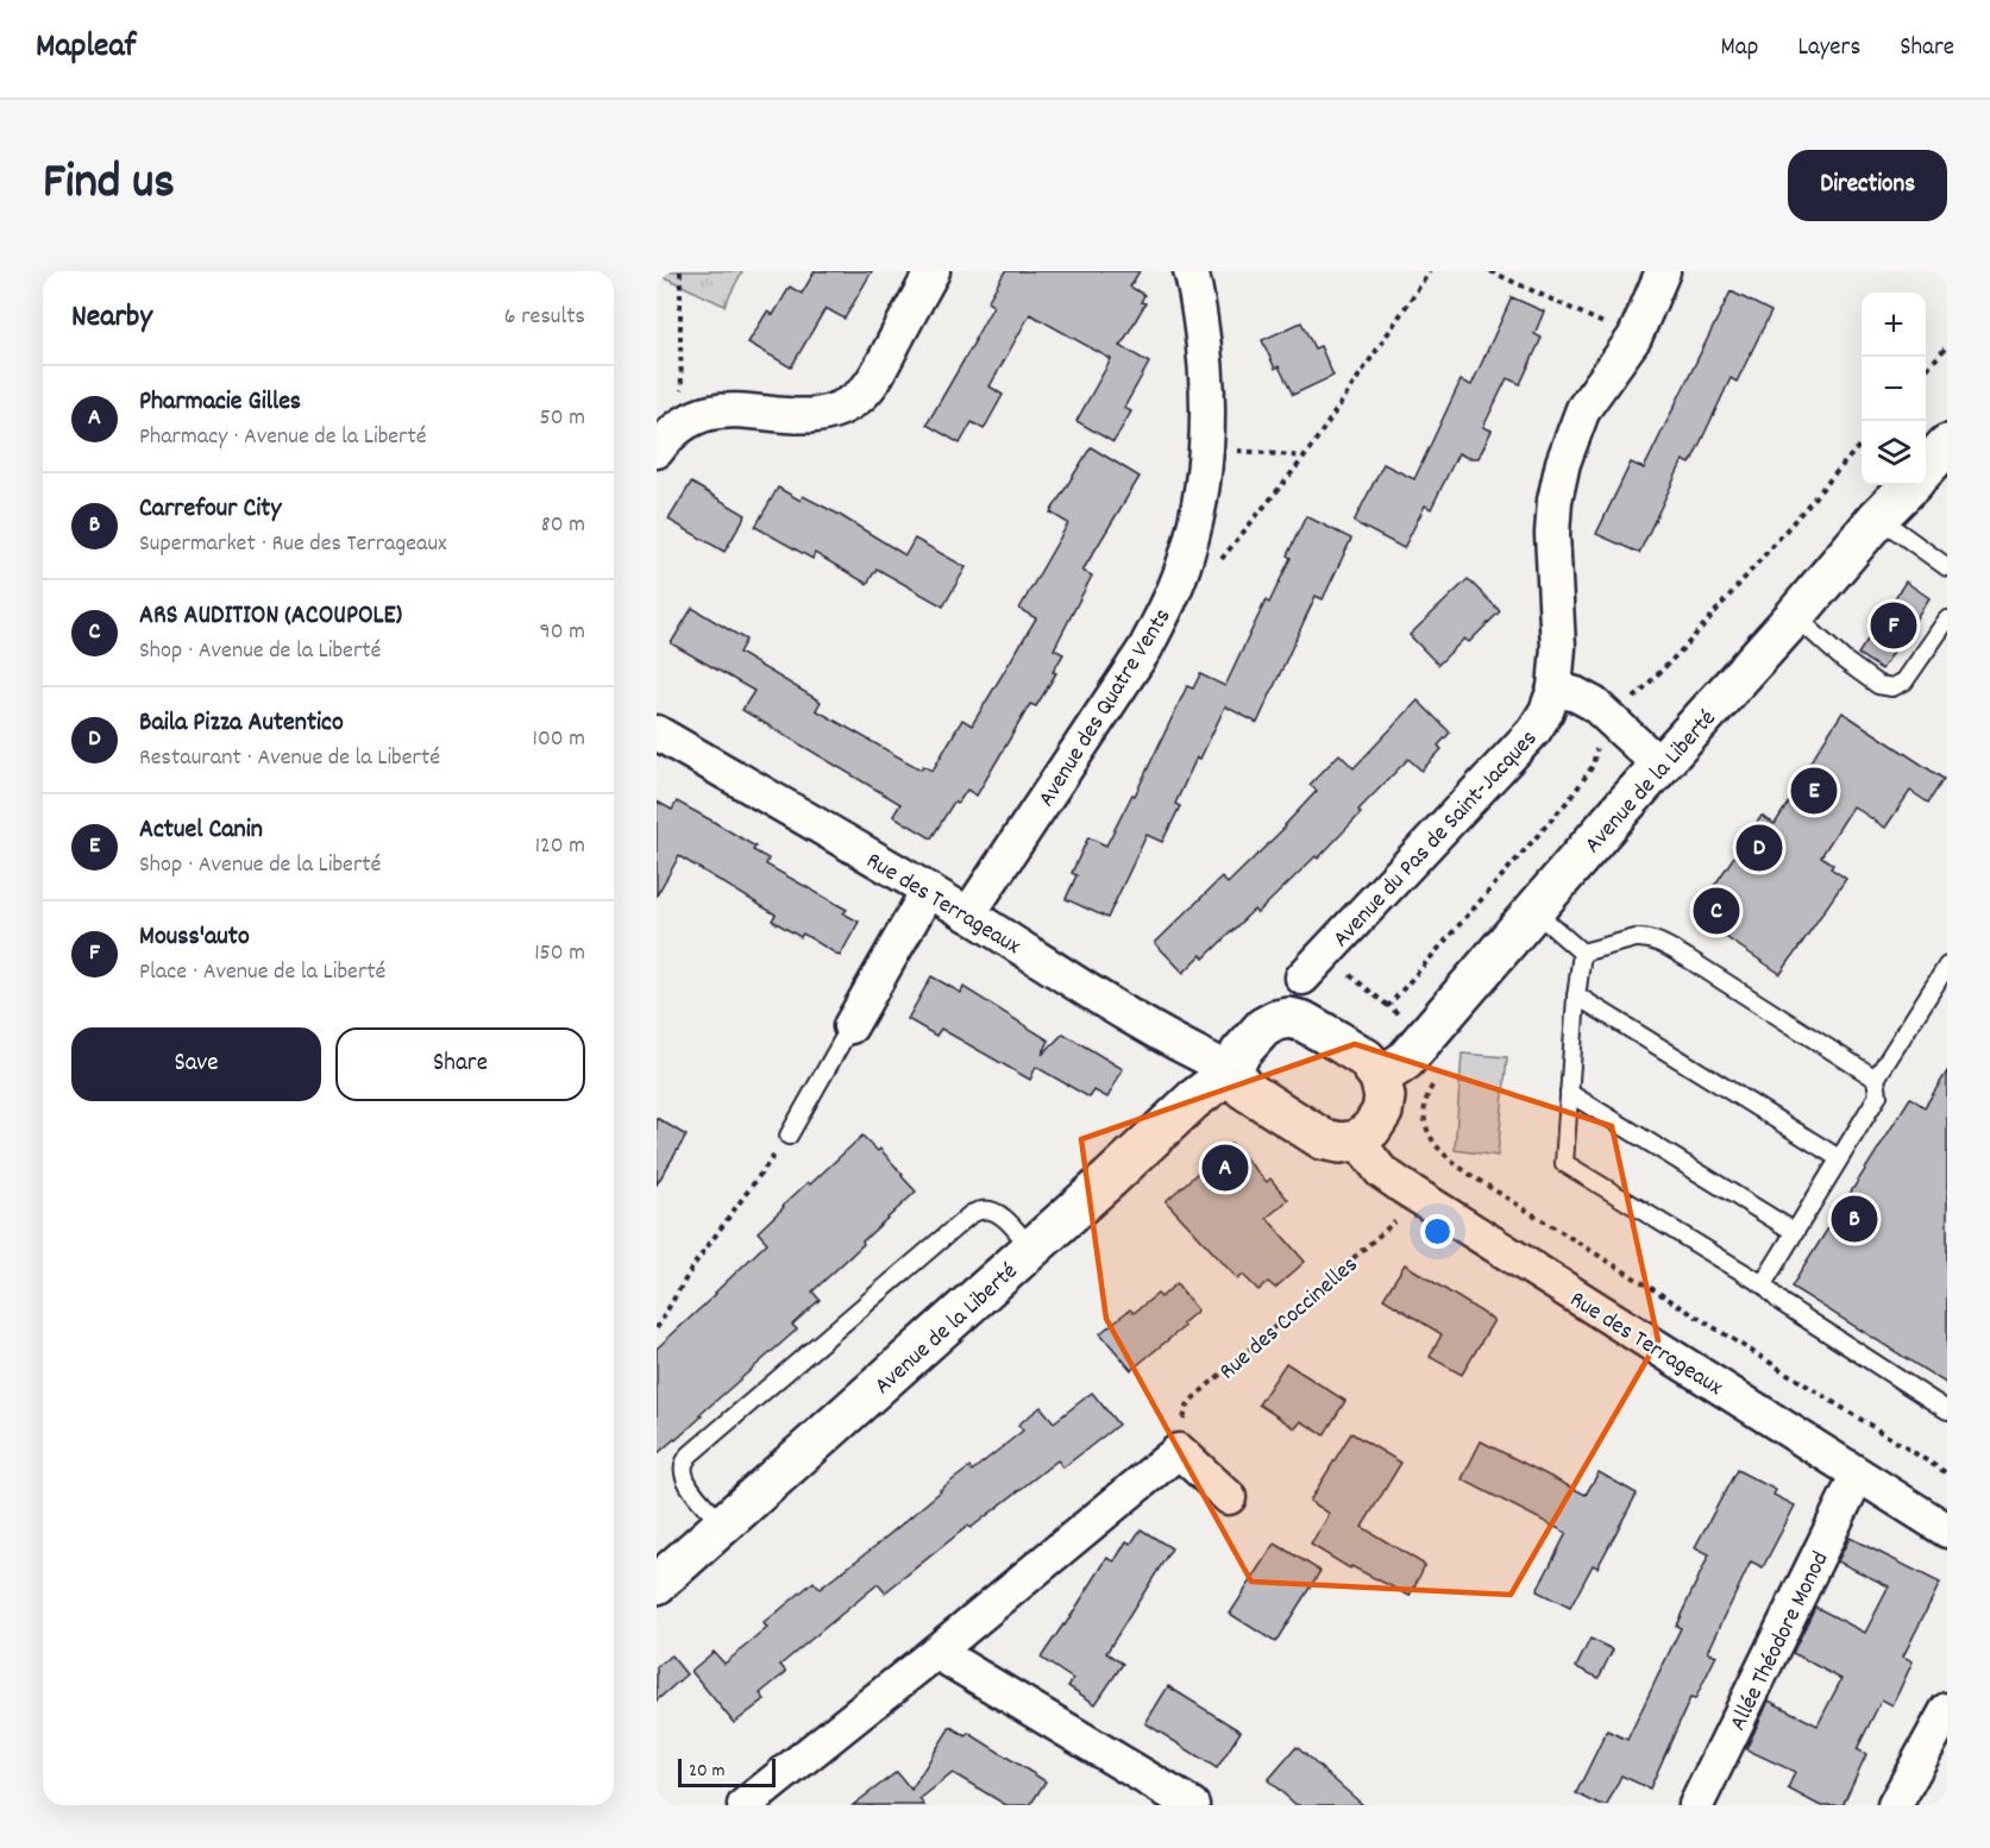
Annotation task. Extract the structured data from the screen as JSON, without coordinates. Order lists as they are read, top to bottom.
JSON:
{
  "streets": {
    "street": [
      "Avenue des Quatre Vents",
      "Avenue de la Liberté",
      "Avenue du Pas de Saint-Jacques",
      "Rue des Terrageaux",
      "Allée Théodore Monod"
    ],
    "path": ["Rue des Coccinelles"]
  },
  "crossings": [
    ["Avenue des Quatre Vents", "Rue des Terrageaux"],
    ["Avenue de la Liberté", "Rue des Terrageaux"],
    ["Rue des Terrageaux", "Rue des Coccinelles"],
    ["Rue des Terrageaux", "Allée Théodore Monod"]
  ],
  "scale_bar": "20 m",
  "page": {
    "header": "Mapleaf",
    "nav": ["Map", "Layers", "Share"],
    "title": "Find us",
    "buttons": [
      "Directions",
      ["Save", "Share"]
    ],
    "heading": ["Nearby", "6 results"],
    "map_buttons": ["+", "−"],
    "list": [
      {
        "mark": "A",
        "name": "Pharmacie Gilles",
        "note": "Pharmacy · Avenue de la Liberté",
        "value": "50 m"
      },
      {
        "mark": "B",
        "name": "Carrefour City",
        "note": "Supermarket · Rue des Terrageaux",
        "value": "80 m"
      },
      {
        "mark": "C",
        "name": "ARS AUDITION (ACOUPOLE)",
        "note": "Shop · Avenue de la Liberté",
        "value": "90 m"
      },
      {
        "mark": "D",
        "name": "Baila Pizza Autentico",
        "note": "Restaurant · Avenue de la Liberté",
        "value": "100 m"
      },
      {
        "mark": "E",
        "name": "Actuel Canin",
        "note": "Shop · Avenue de la Liberté",
        "value": "120 m"
      },
      {
        "mark": "F",
        "name": "Mouss'auto",
        "note": "Place · Avenue de la Liberté",
        "value": "150 m"
      }
    ],
    "pins": [
      "F",
      "E",
      "D",
      "C",
      "A",
      "B"
    ],
    "scale": "20 m"
  }
}
